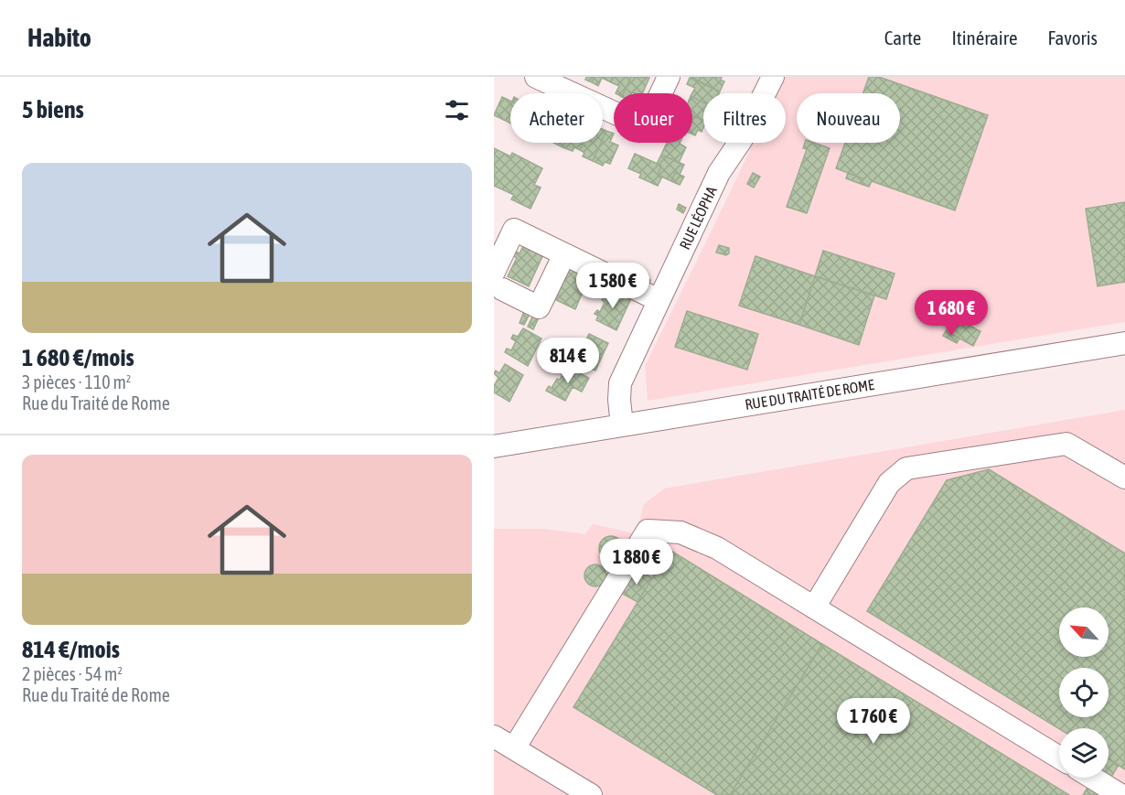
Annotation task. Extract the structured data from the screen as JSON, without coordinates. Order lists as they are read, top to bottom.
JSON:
{
  "streets": {
    "street": ["RUE LÉOPHA", "RUE DU TRAITÉ DE ROME"]
  },
  "crossings": [
    ["RUE LÉOPHA", "RUE DU TRAITÉ DE ROME"]
  ],
  "north": "top left",
  "page": {
    "header": "Habito",
    "nav": ["Carte", "Itinéraire", "Favoris"],
    "heading": "5 biens",
    "chip": [
      "Acheter",
      "Louer",
      "Filtres",
      "Nouveau"
    ],
    "list": [
      {
        "name": "1 680 €/mois",
        "note": "3 pièces · 110 m² · Rue du Traité de Rome"
      },
      {
        "name": "814 €/mois",
        "note": "2 pièces · 54 m² · Rue du Traité de Rome"
      }
    ],
    "price": [
      "1 580 €",
      "1 680 €",
      "814 €",
      "1 880 €",
      "1 760 €"
    ]
  }
}
